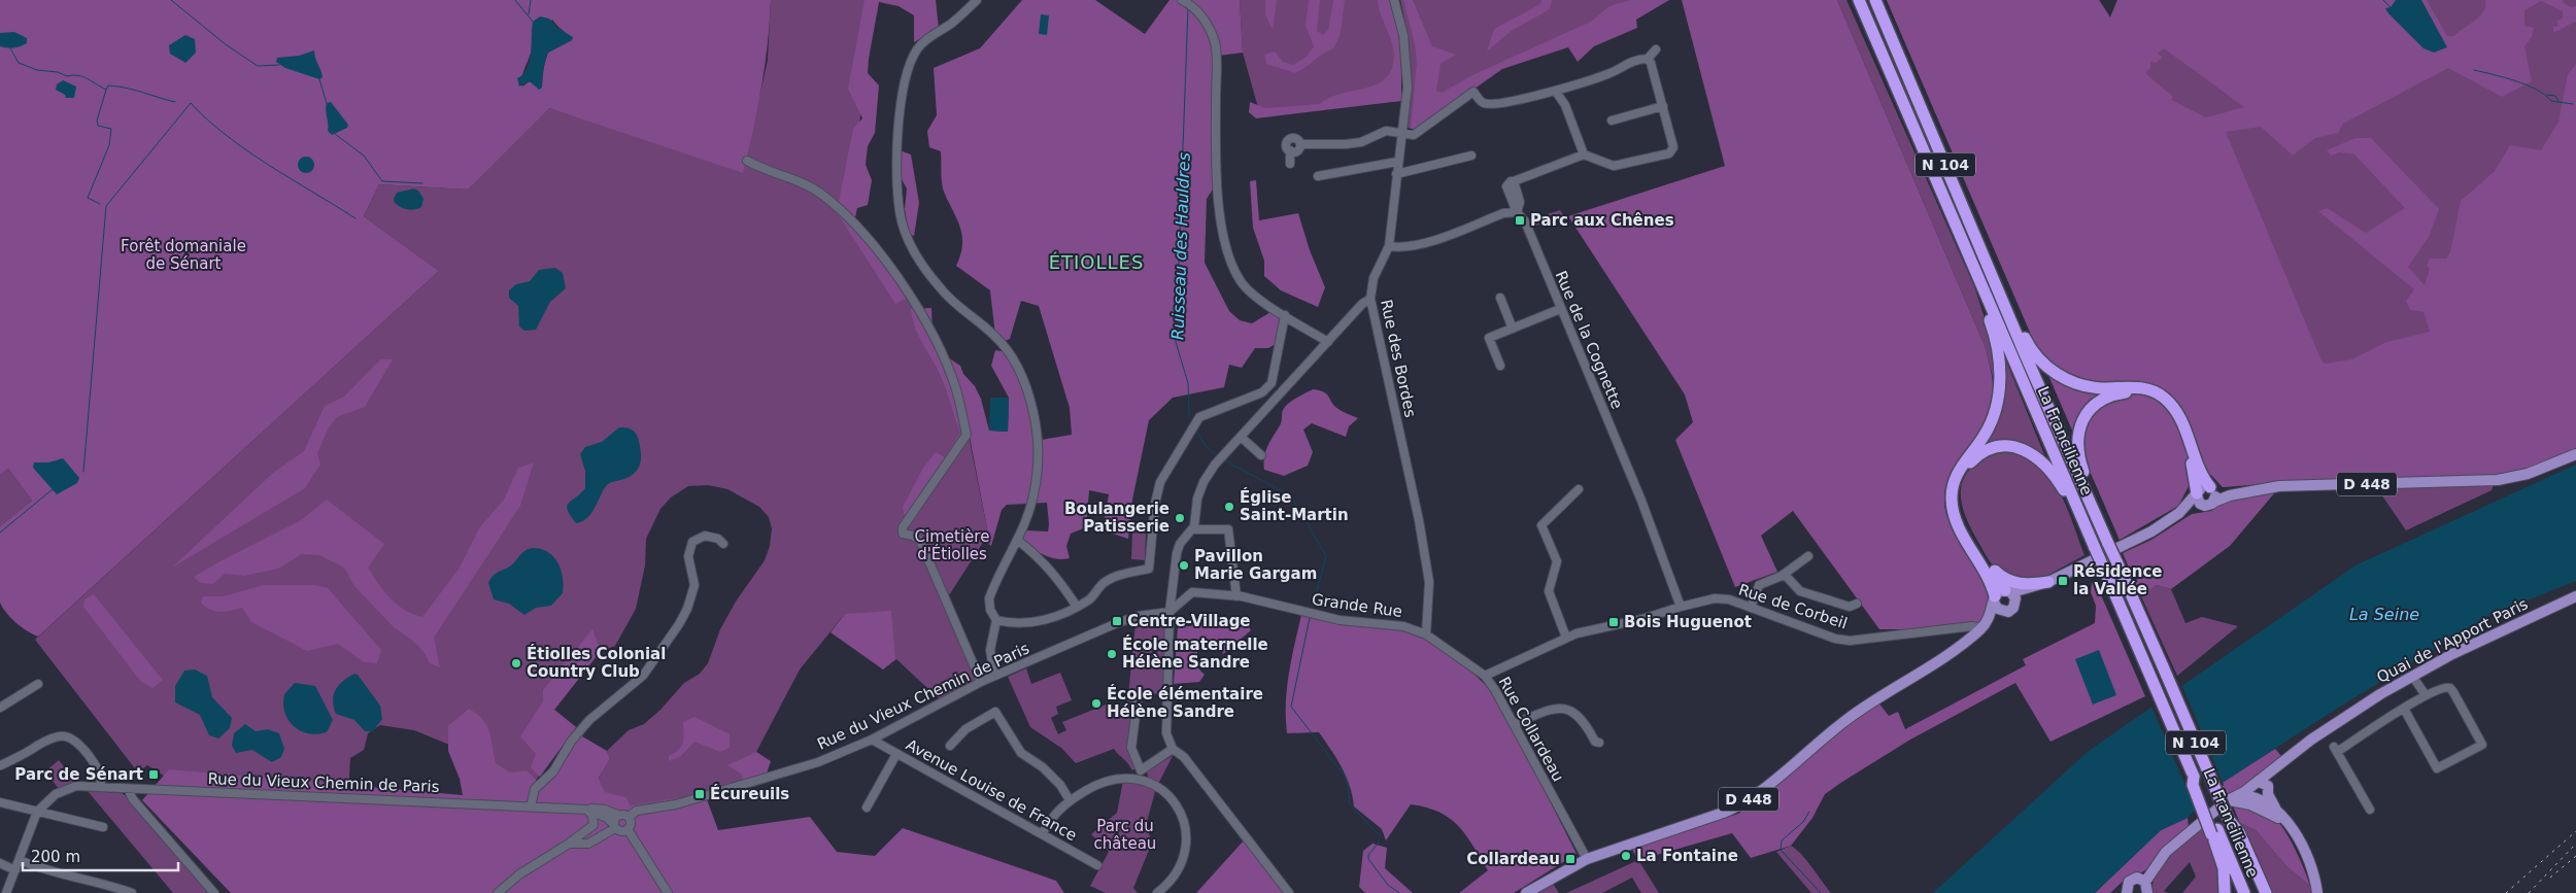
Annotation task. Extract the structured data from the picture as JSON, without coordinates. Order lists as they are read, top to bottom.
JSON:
{
  "streets": {
    "highway": ["N 104", "La Francilienne"],
    "main road": ["D 448", "Quai de l'Apport Paris"],
    "street": [
      "Rue de la Cognette",
      "Rue des Bordes",
      "Grande Rue",
      "Rue de Corbeil",
      "Rue du Vieux Chemin de Paris",
      "Rue Collardeau",
      "Avenue Louise de France"
    ]
  },
  "crossings": [
    ["Rue de la Cognette", "Rue de Corbeil"],
    ["Rue des Bordes", "Grande Rue"],
    ["Rue des Bordes", "Rue Collardeau"],
    ["D 448", "Rue de Corbeil"],
    ["D 448", "Rue Collardeau"],
    ["Grande Rue", "Rue du Vieux Chemin de Paris"],
    ["Grande Rue", "Rue Collardeau"],
    ["Rue de Corbeil", "Rue Collardeau"],
    ["Rue du Vieux Chemin de Paris", "Avenue Louise de France"]
  ],
  "districts": ["ÉTIOLLES"],
  "water": ["Ruisseau des Hauldres", "La Seine"],
  "parks": ["Forêt domaniale de Sénart", "Cimetière d'Étiolles", "Parc du château"],
  "places": {
    "transit": [
      "Parc aux Chênes",
      "Résidence la Vallée",
      "Centre-Village",
      "Bois Huguenot",
      "Parc de Sénart",
      "Écureuils",
      "Collardeau"
    ],
    "other": [
      "Église Saint-Martin",
      "Boulangerie Patisserie",
      "Pavillon Marie Gargam",
      "École maternelle Hélène Sandre",
      "Étiolles Colonial Country Club",
      "École élémentaire Hélène Sandre",
      "La Fontaine"
    ]
  },
  "scale_bar": "200 m"
}
